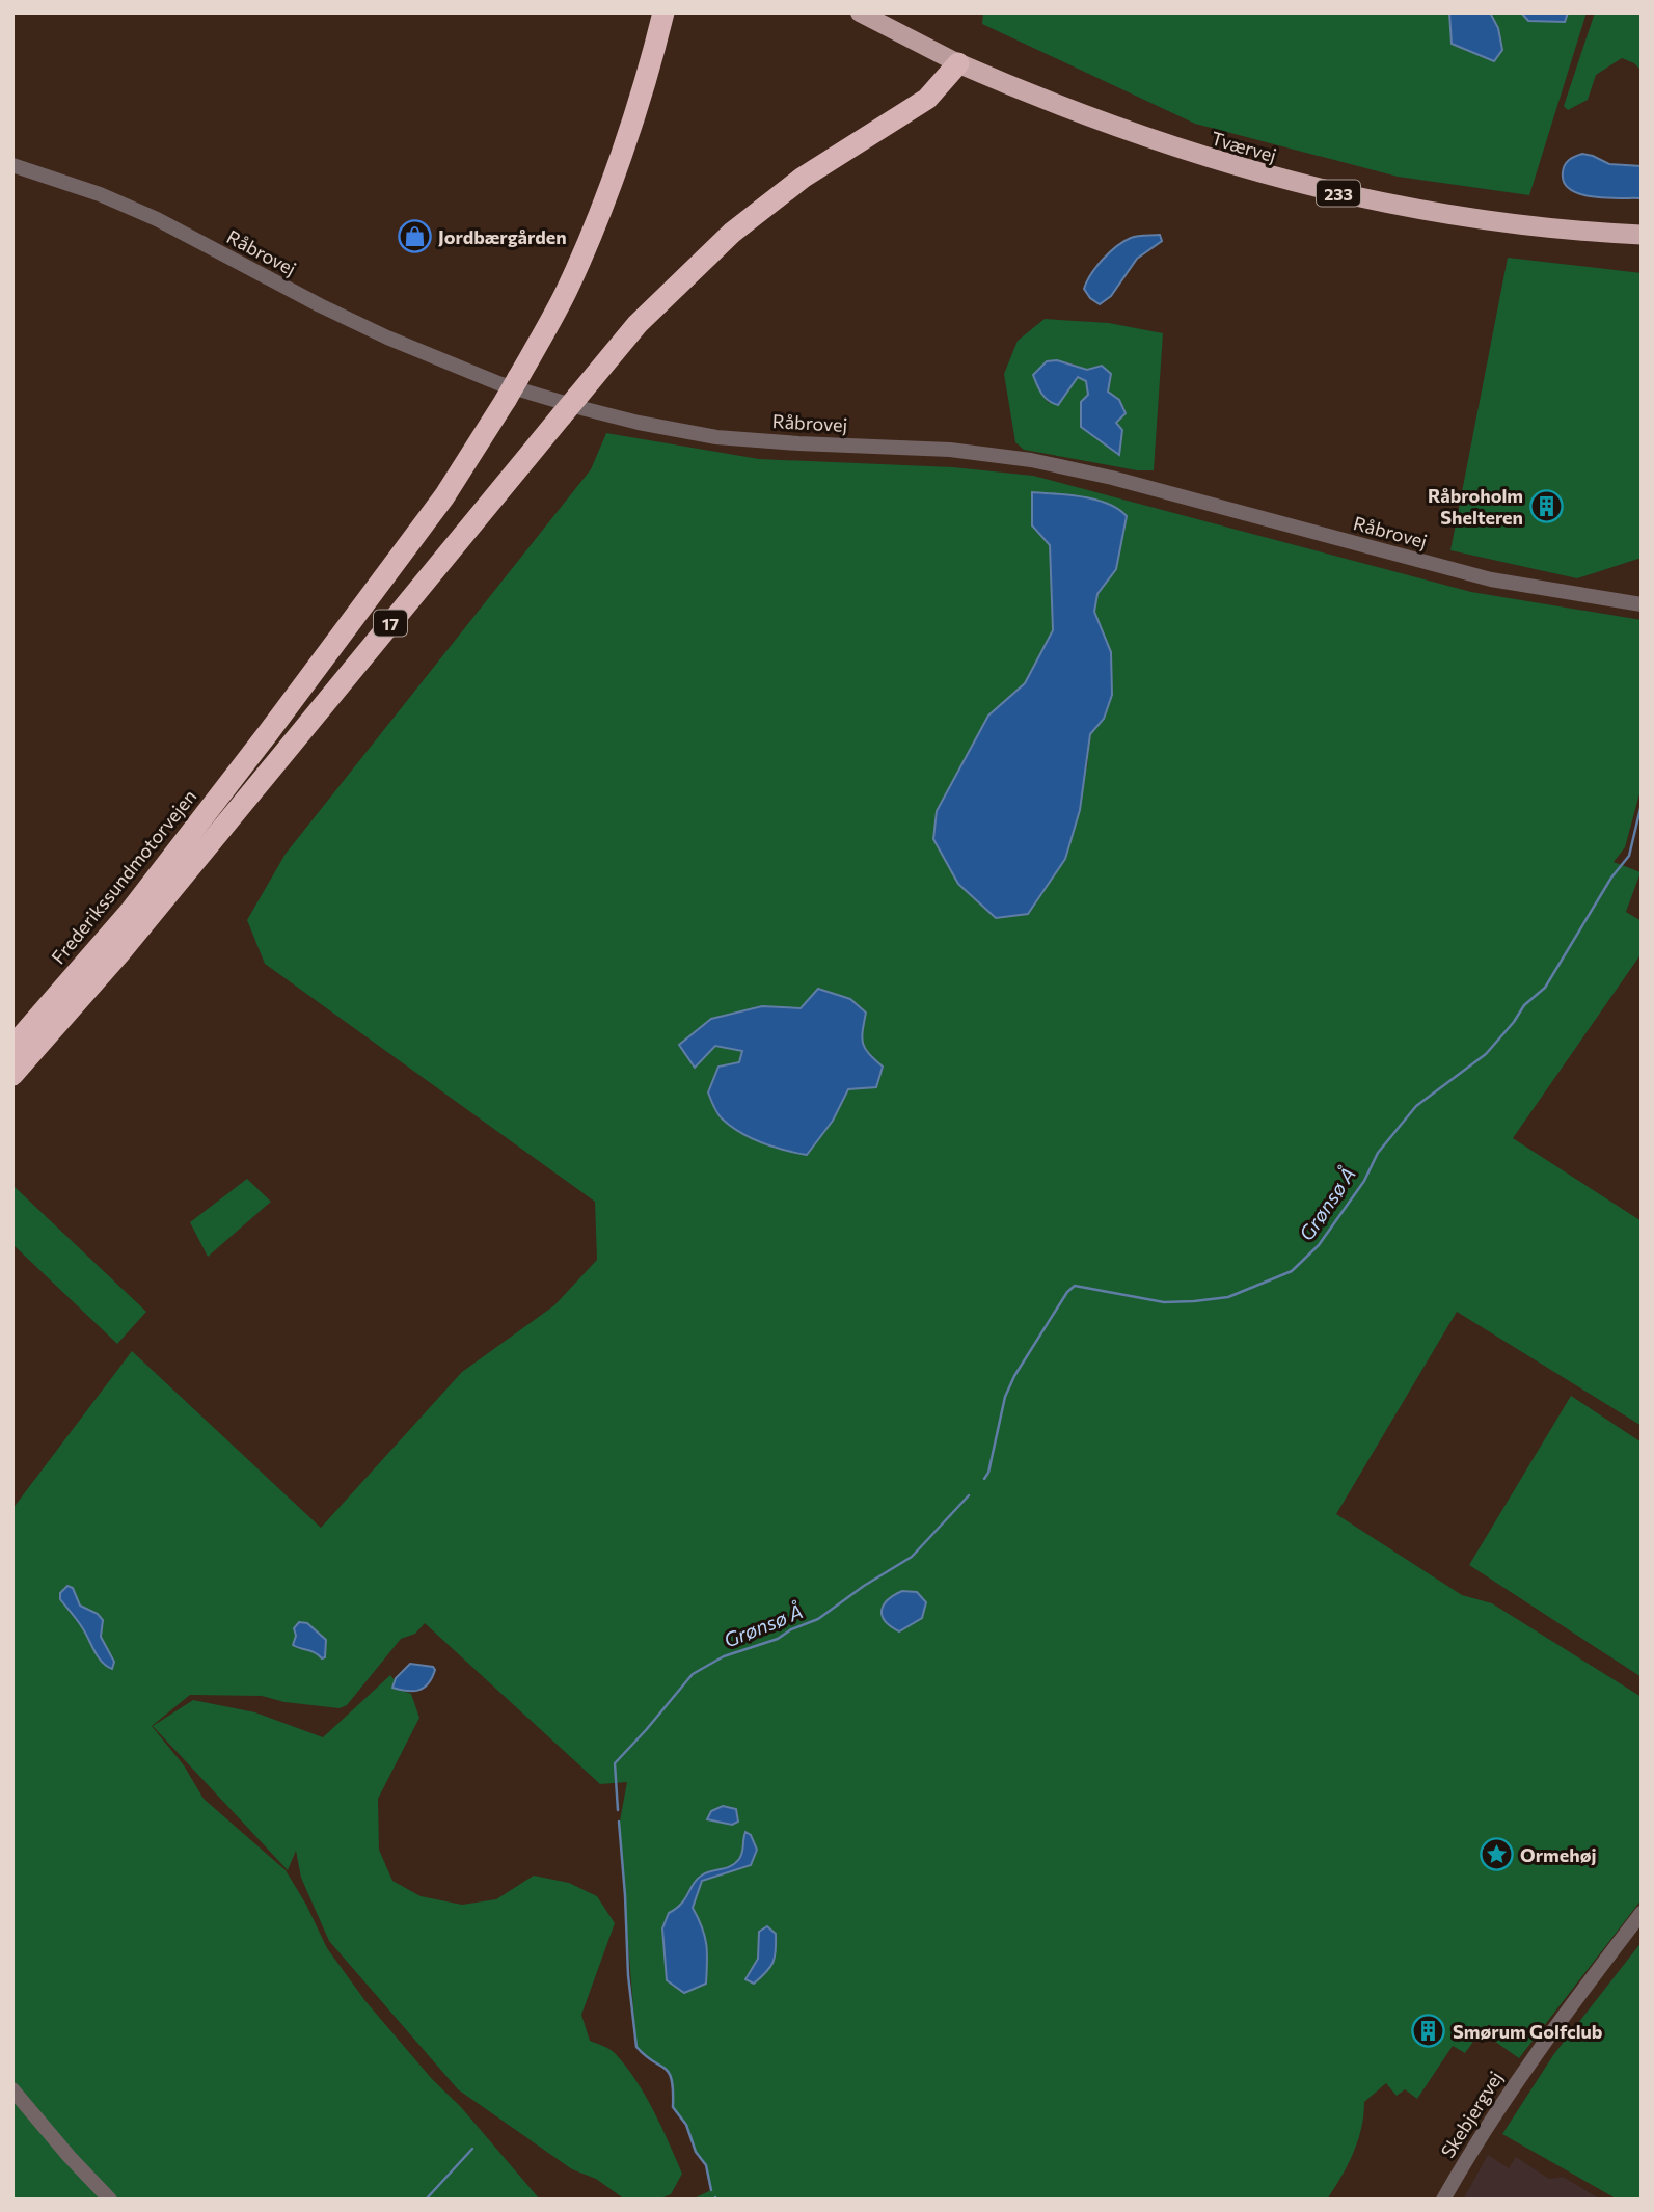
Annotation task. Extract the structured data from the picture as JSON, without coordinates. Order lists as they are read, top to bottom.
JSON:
{
  "streets": {
    "highway": [
      "Tværvej",
      "233",
      "17",
      "Frederikssundmotorvejen"
    ],
    "street": ["Råbrovej", "Skebjergvej"]
  },
  "crossings": [
    ["Tværvej", "17"]
  ],
  "water": ["Grønsø Å"],
  "places": {
    "shop": ["Jordbærgården"],
    "building": ["Råbroholm Shelteren", "Smørum Golfclub"],
    "place": ["Ormehøj"]
  }
}
